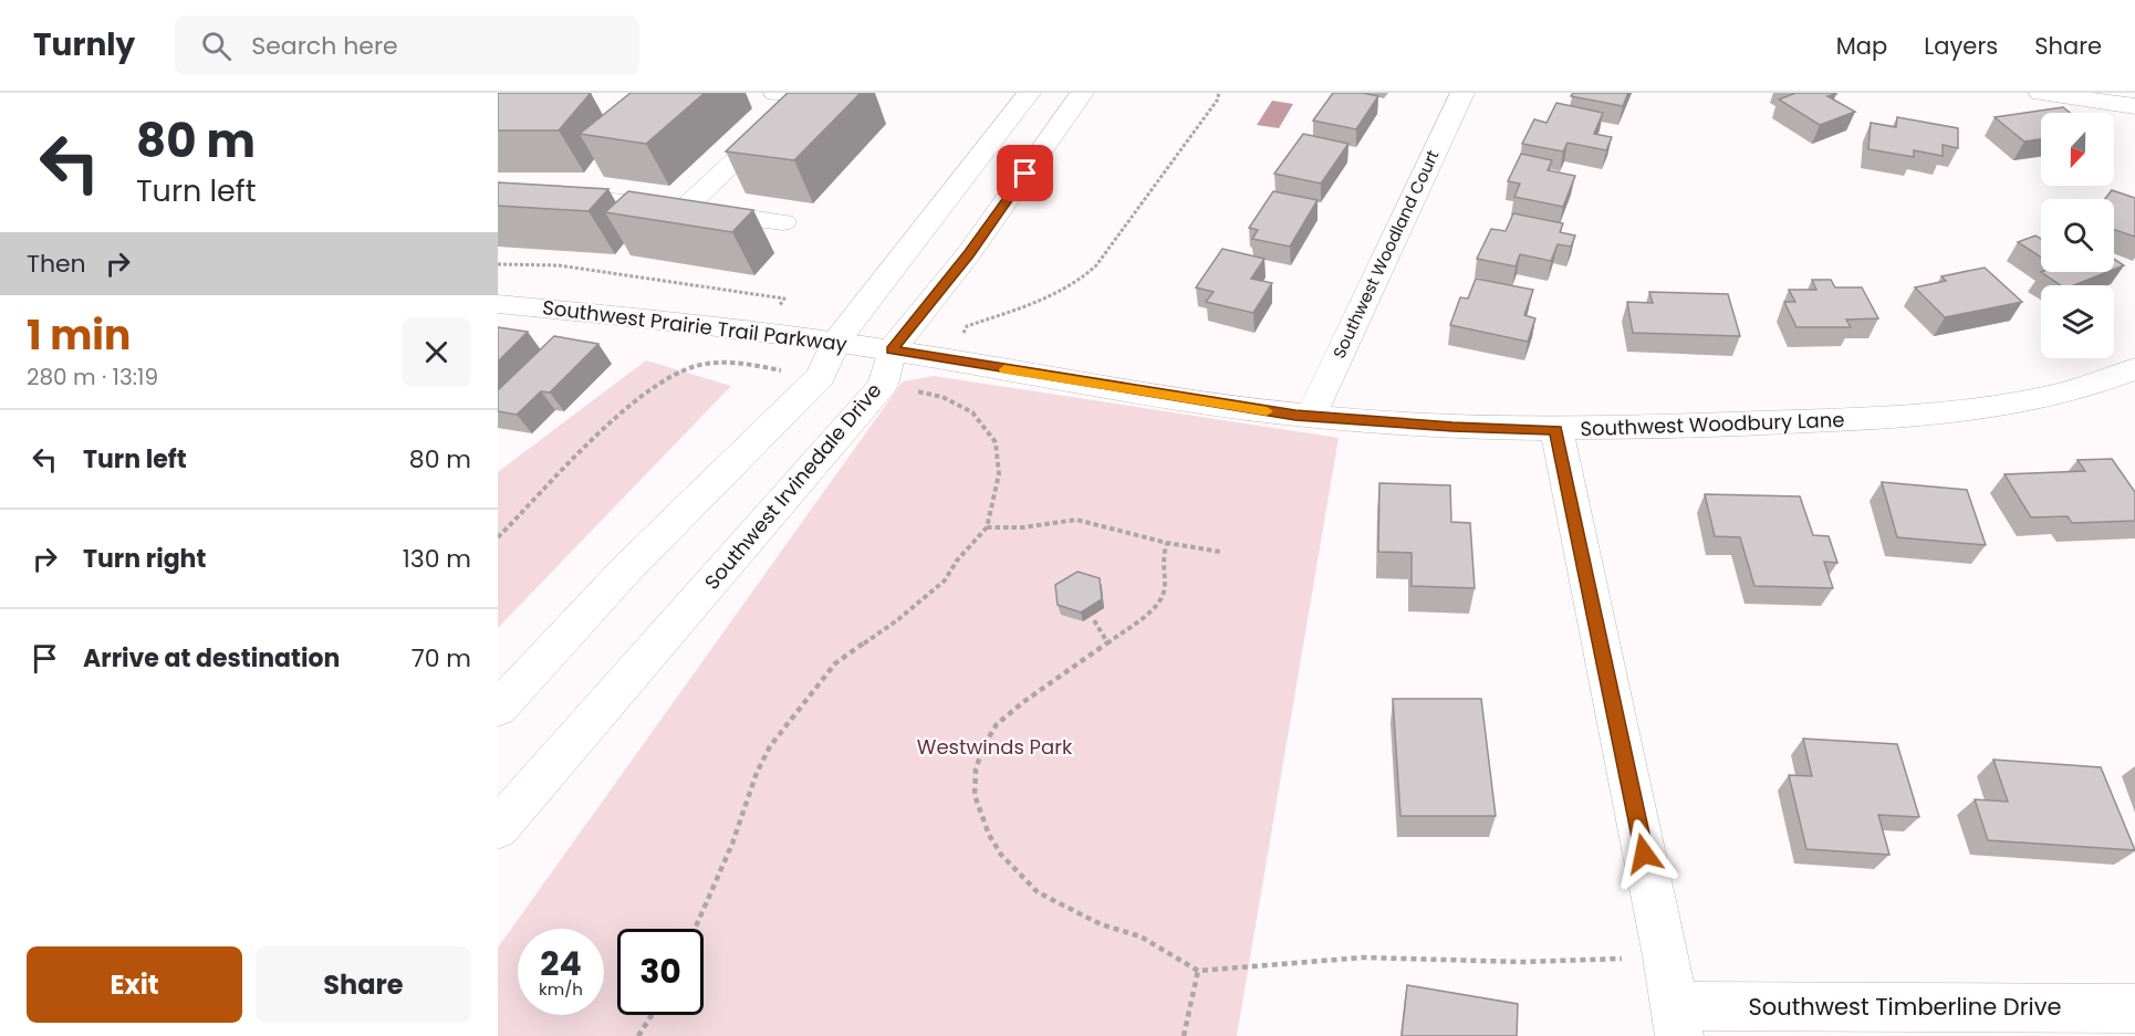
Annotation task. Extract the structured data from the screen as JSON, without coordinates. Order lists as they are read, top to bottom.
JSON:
{
  "streets": {
    "street": [
      "Southwest Woodland Court",
      "Southwest Prairie Trail Parkway",
      "Southwest Woodbury Lane",
      "Southwest Irvinedale Drive",
      "Southwest Timberline Drive"
    ]
  },
  "crossings": [
    ["Southwest Woodland Court", "Southwest Woodbury Lane"],
    ["Southwest Prairie Trail Parkway", "Southwest Woodbury Lane"],
    ["Southwest Prairie Trail Parkway", "Southwest Irvinedale Drive"],
    ["Southwest Woodbury Lane", "Southwest Irvinedale Drive"]
  ],
  "parks": ["Westwinds Park"],
  "north": "bottom",
  "page": {
    "header": "Turnly",
    "search": "Search here",
    "nav": ["Map", "Layers", "Share"],
    "turn": ["80 m", "Turn left"],
    "then": "Then",
    "heading": ["1 min", "280 m · 13:19"],
    "list": [
      {
        "name": "Turn left",
        "value": "80 m"
      },
      {
        "name": "Turn right",
        "value": "130 m"
      },
      {
        "name": "Arrive at destination",
        "value": "70 m"
      }
    ],
    "speed": "24 km/h",
    "limit": "30",
    "buttons": ["Exit", "Share"]
  }
}
